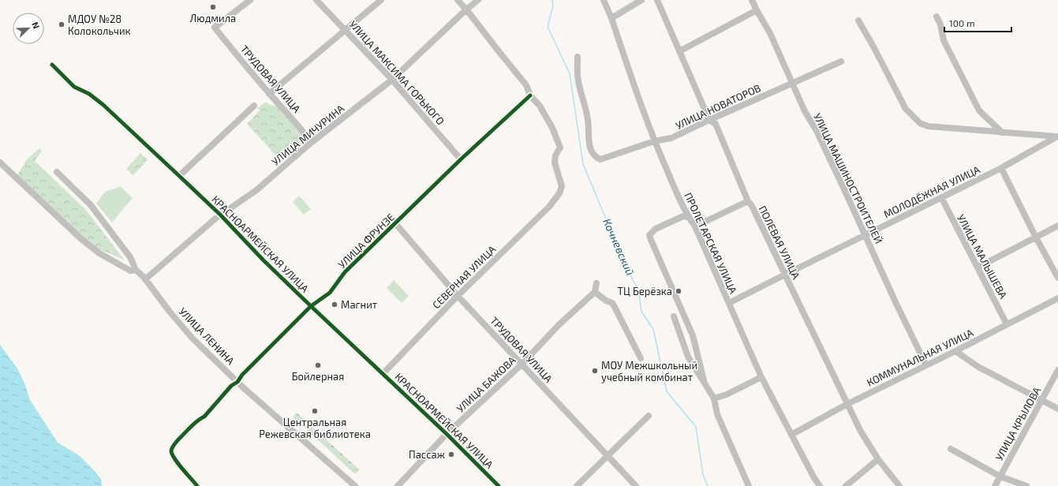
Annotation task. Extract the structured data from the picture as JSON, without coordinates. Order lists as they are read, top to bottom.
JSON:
{
  "streets": {
    "street": [
      "УЛИЦА МАКСИМА ГОРЬКОГО",
      "ТРУДОВАЯ УЛИЦА",
      "УЛИЦА НОВАТОРОВ",
      "УЛИЦА МИЧУРИНА",
      "УЛИЦА МАШИНОСТРОИТЕЛЕЙ",
      "МОЛОДЁЖНАЯ УЛИЦА",
      "УЛИЦА ФРУНЗЕ",
      "ПОЛЕВАЯ УЛИЦА",
      "ПРОЛЕТАРСКАЯ УЛИЦА",
      "КРАСНОАРМЕЙСКАЯ УЛИЦА",
      "УЛИЦА МАЛЫШЕВА",
      "СЕВЕРНАЯ УЛИЦА",
      "УЛИЦА ЛЕНИНА",
      "КОММУНАЛЬНАЯ УЛИЦА",
      "УЛИЦА БАЖОВА",
      "УЛИЦА КРЫЛОВА"
    ]
  },
  "crossings": [
    ["УЛИЦА МАКСИМА ГОРЬКОГО", "УЛИЦА МИЧУРИНА"],
    ["УЛИЦА МАКСИМА ГОРЬКОГО", "УЛИЦА ФРУНЗЕ"],
    ["ТРУДОВАЯ УЛИЦА", "УЛИЦА МИЧУРИНА"],
    ["ТРУДОВАЯ УЛИЦА", "УЛИЦА ФРУНЗЕ"],
    ["ТРУДОВАЯ УЛИЦА", "СЕВЕРНАЯ УЛИЦА"],
    ["ТРУДОВАЯ УЛИЦА", "УЛИЦА БАЖОВА"],
    ["УЛИЦА НОВАТОРОВ", "УЛИЦА МАШИНОСТРОИТЕЛЕЙ"],
    ["УЛИЦА НОВАТОРОВ", "ПОЛЕВАЯ УЛИЦА"],
    ["УЛИЦА НОВАТОРОВ", "ПРОЛЕТАРСКАЯ УЛИЦА"],
    ["УЛИЦА МИЧУРИНА", "КРАСНОАРМЕЙСКАЯ УЛИЦА"],
    ["УЛИЦА МИЧУРИНА", "УЛИЦА ЛЕНИНА"],
    ["УЛИЦА МАШИНОСТРОИТЕЛЕЙ", "МОЛОДЁЖНАЯ УЛИЦА"],
    ["УЛИЦА МАШИНОСТРОИТЕЛЕЙ", "КОММУНАЛЬНАЯ УЛИЦА"],
    ["МОЛОДЁЖНАЯ УЛИЦА", "ПОЛЕВАЯ УЛИЦА"],
    ["МОЛОДЁЖНАЯ УЛИЦА", "ПРОЛЕТАРСКАЯ УЛИЦА"],
    ["МОЛОДЁЖНАЯ УЛИЦА", "УЛИЦА МАЛЫШЕВА"],
    ["УЛИЦА ФРУНЗЕ", "КРАСНОАРМЕЙСКАЯ УЛИЦА"],
    ["УЛИЦА ФРУНЗЕ", "СЕВЕРНАЯ УЛИЦА"],
    ["УЛИЦА ФРУНЗЕ", "УЛИЦА ЛЕНИНА"],
    ["ПОЛЕВАЯ УЛИЦА", "КОММУНАЛЬНАЯ УЛИЦА"],
    ["ПРОЛЕТАРСКАЯ УЛИЦА", "КОММУНАЛЬНАЯ УЛИЦА"],
    ["КРАСНОАРМЕЙСКАЯ УЛИЦА", "СЕВЕРНАЯ УЛИЦА"],
    ["КРАСНОАРМЕЙСКАЯ УЛИЦА", "УЛИЦА БАЖОВА"],
    ["УЛИЦА МАЛЫШЕВА", "КОММУНАЛЬНАЯ УЛИЦА"]
  ],
  "water": ["Кочневский"],
  "places": [
    "Людмила",
    "МДОУ №28 Колокольчик",
    "ТЦ Берёзка",
    "Магнит",
    "Бойлерная",
    "МОУ Межшкольный учебный комбинат",
    "Центральная Режевская библиотека",
    "Пассаж"
  ],
  "scale_bar": "100 m",
  "north": "top right"
}
